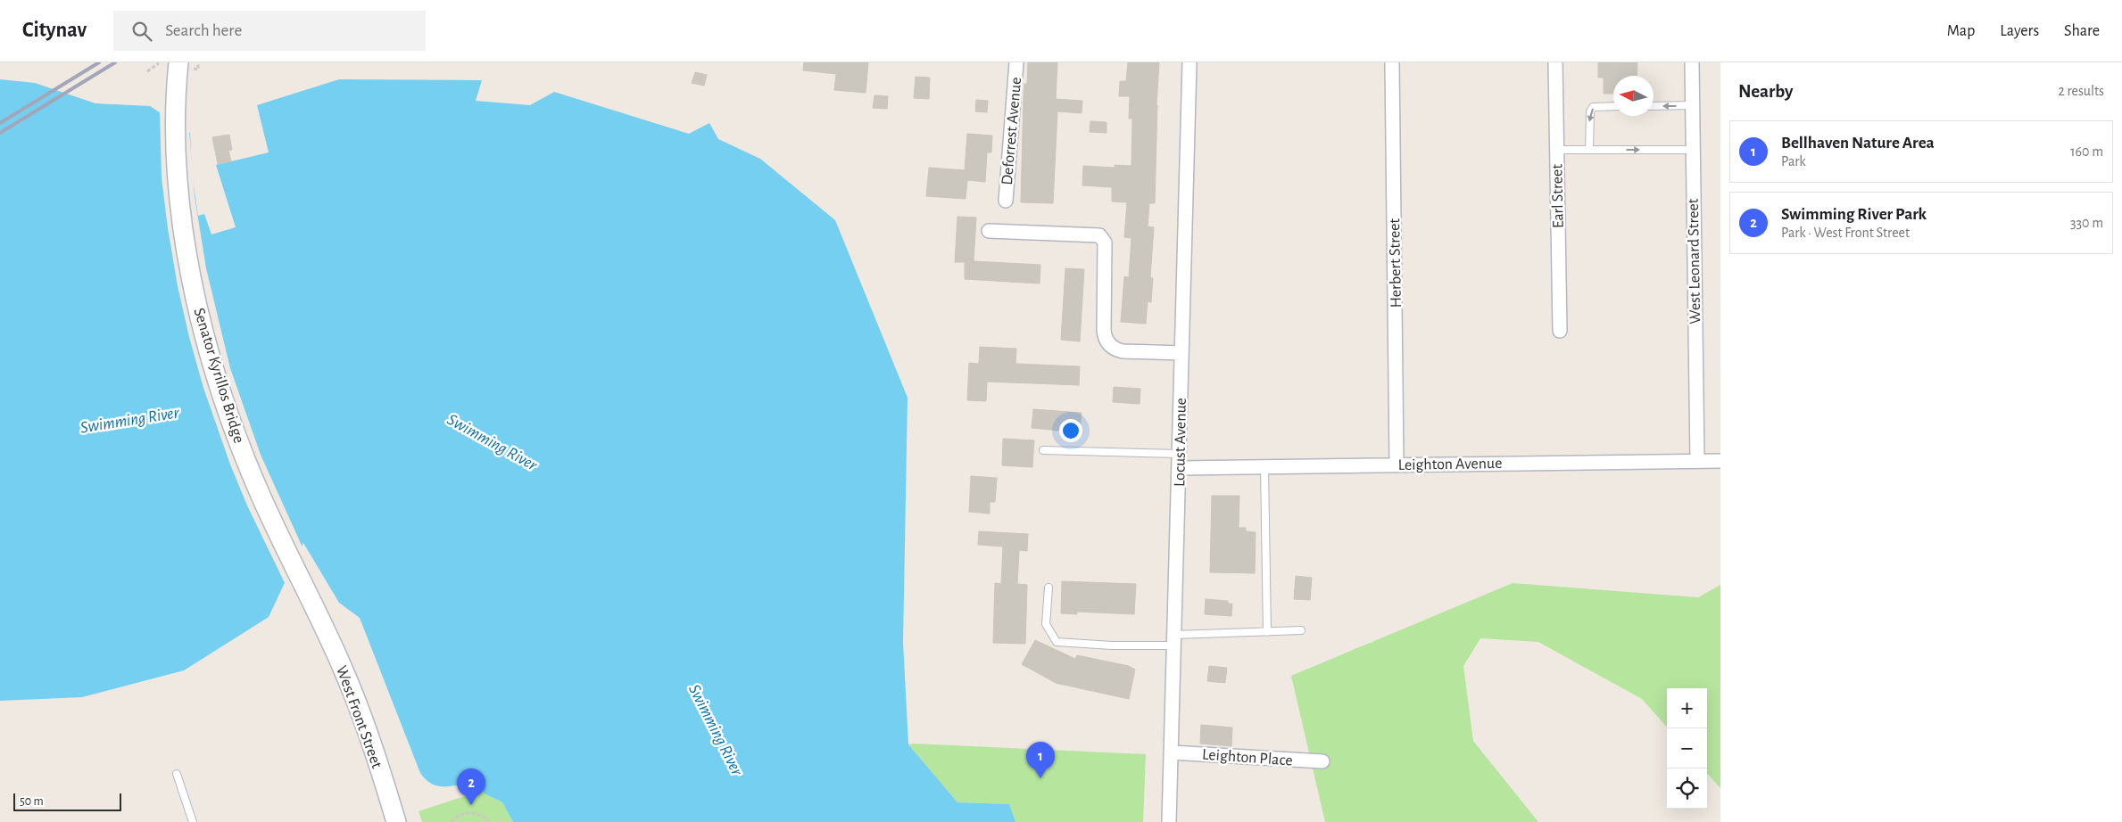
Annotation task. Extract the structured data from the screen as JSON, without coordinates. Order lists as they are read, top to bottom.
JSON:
{
  "streets": {
    "main road": ["Senator Kyrillos Bridge", "West Front Street"],
    "street": [
      "Deforrest Avenue",
      "Earl Street",
      "West Leonard Street",
      "Herbert Street",
      "Locust Avenue",
      "Leighton Avenue",
      "Leighton Place"
    ]
  },
  "crossings": [
    ["West Leonard Street", "Leighton Avenue"],
    ["Herbert Street", "Leighton Avenue"],
    ["Senator Kyrillos Bridge", "West Front Street"],
    ["Locust Avenue", "Leighton Avenue"],
    ["Locust Avenue", "Leighton Place"]
  ],
  "water": ["Swimming River"],
  "scale_bar": "50 m",
  "north": "left",
  "page": {
    "header": "Citynav",
    "search": "Search here",
    "nav": ["Map", "Layers", "Share"],
    "heading": ["Nearby", "2 results"],
    "list": [
      {
        "mark": "1",
        "name": "Bellhaven Nature Area",
        "note": "Park",
        "value": "160 m"
      },
      {
        "mark": "2",
        "name": "Swimming River Park",
        "note": "Park · West Front Street",
        "value": "330 m"
      }
    ],
    "map_buttons": ["+", "−"],
    "pins": ["1", "2"],
    "scale": "50 m"
  }
}
